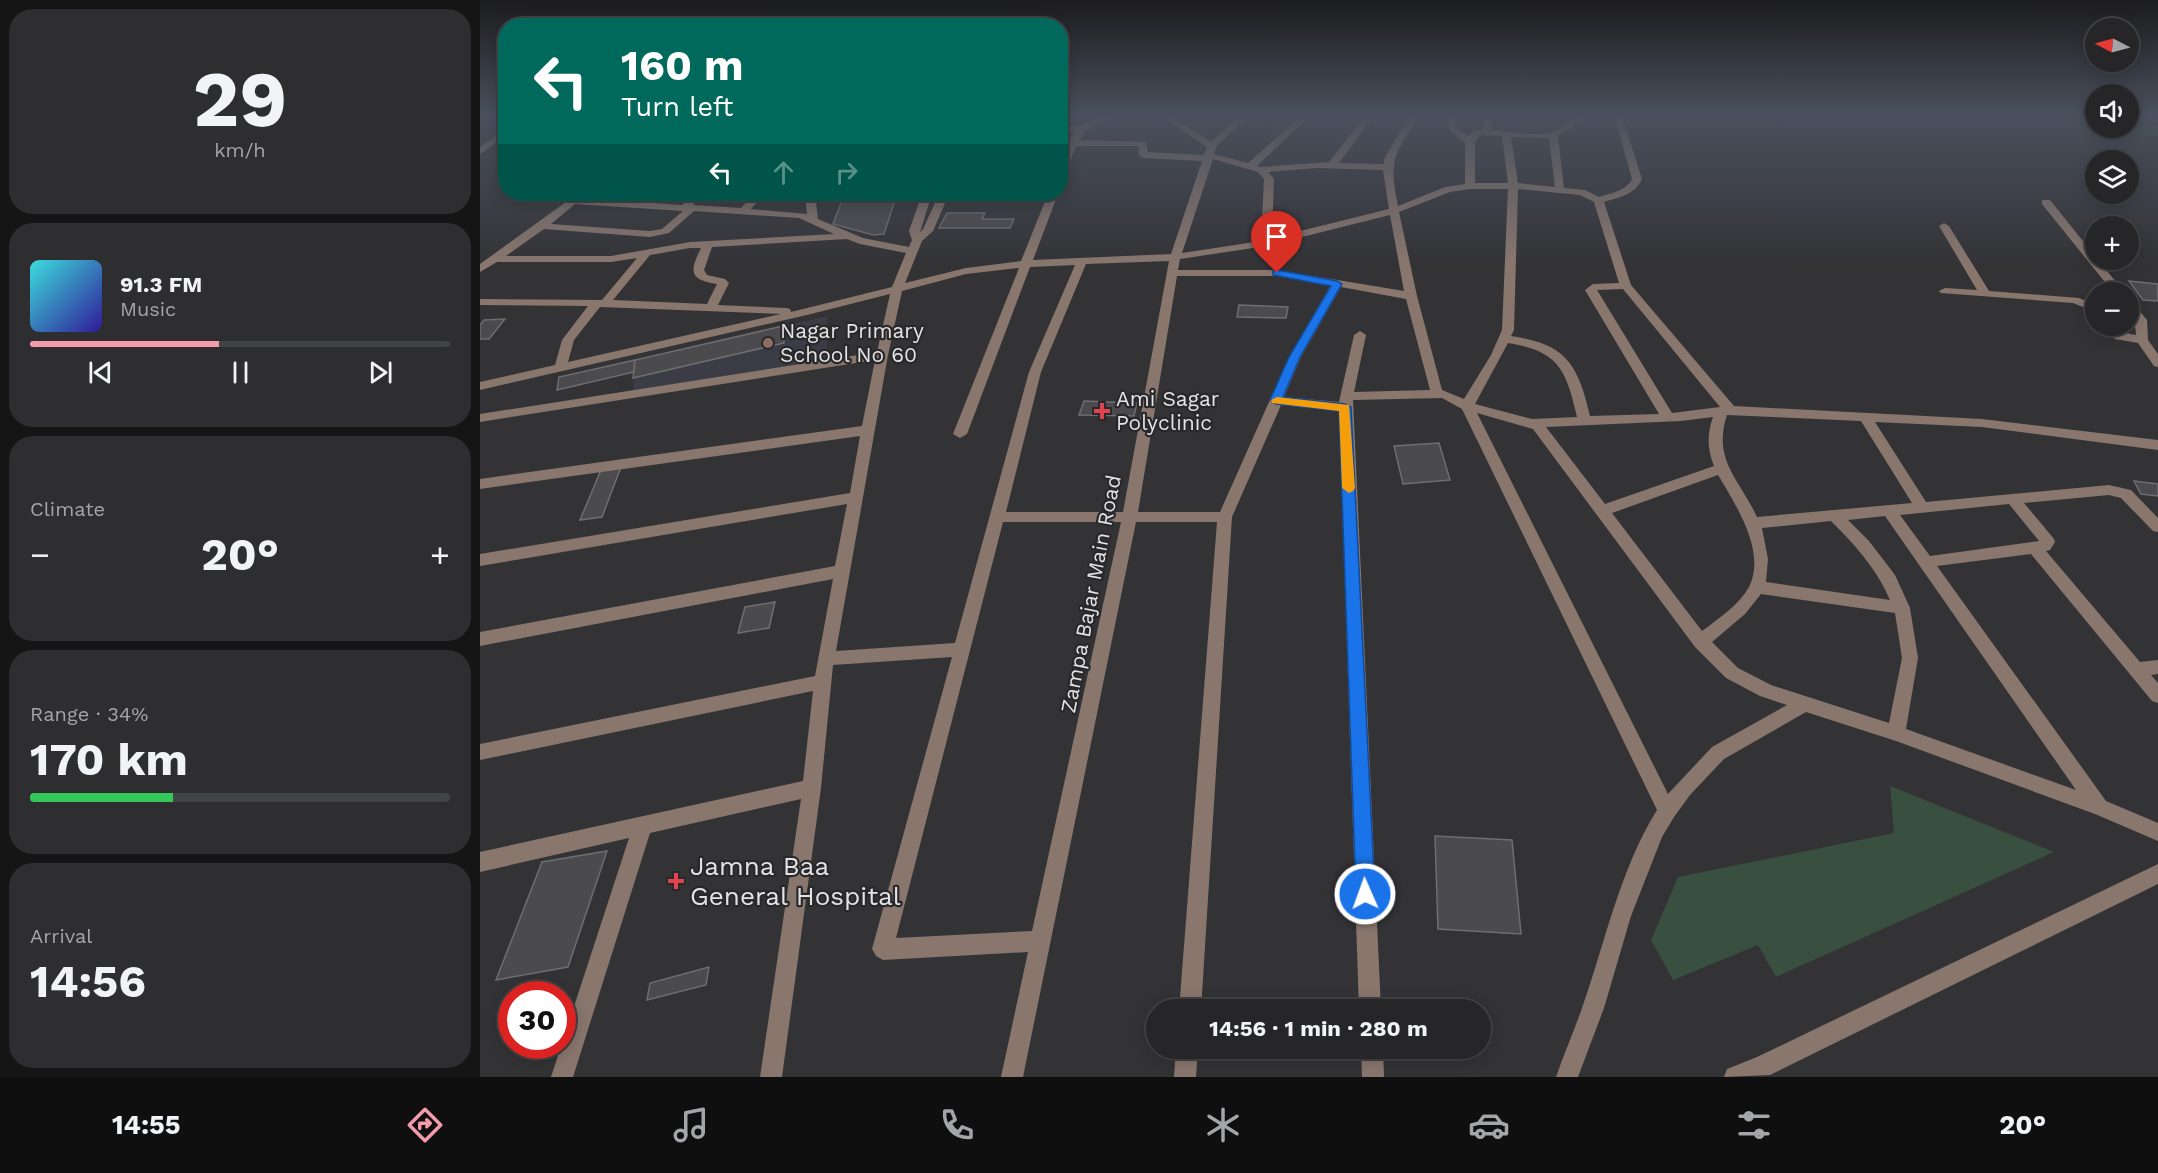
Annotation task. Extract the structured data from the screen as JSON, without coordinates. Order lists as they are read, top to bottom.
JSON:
{
  "streets": {
    "street": ["Zampa Bajar Main Road"]
  },
  "places": {
    "other": ["Nagar Primary School No 60"],
    "health": ["Ami Sagar Polyclinic", "Jamna Baa General Hospital"]
  },
  "north": "left",
  "page": {
    "tile": [
      ["29", "km/h"],
      "Climate",
      ["Range · 34%", "170 km"],
      ["Arrival", "14:56"]
    ],
    "map_buttons": ["+", "−"],
    "turn": ["160 m", "Turn left"],
    "song": ["91.3 FM", "Music"],
    "heat": ["−", "20°", "+"],
    "limit": "30",
    "trip": "14:56 · 1 min · 280 m",
    "tabs": ["14:55", "20°"]
  }
}
